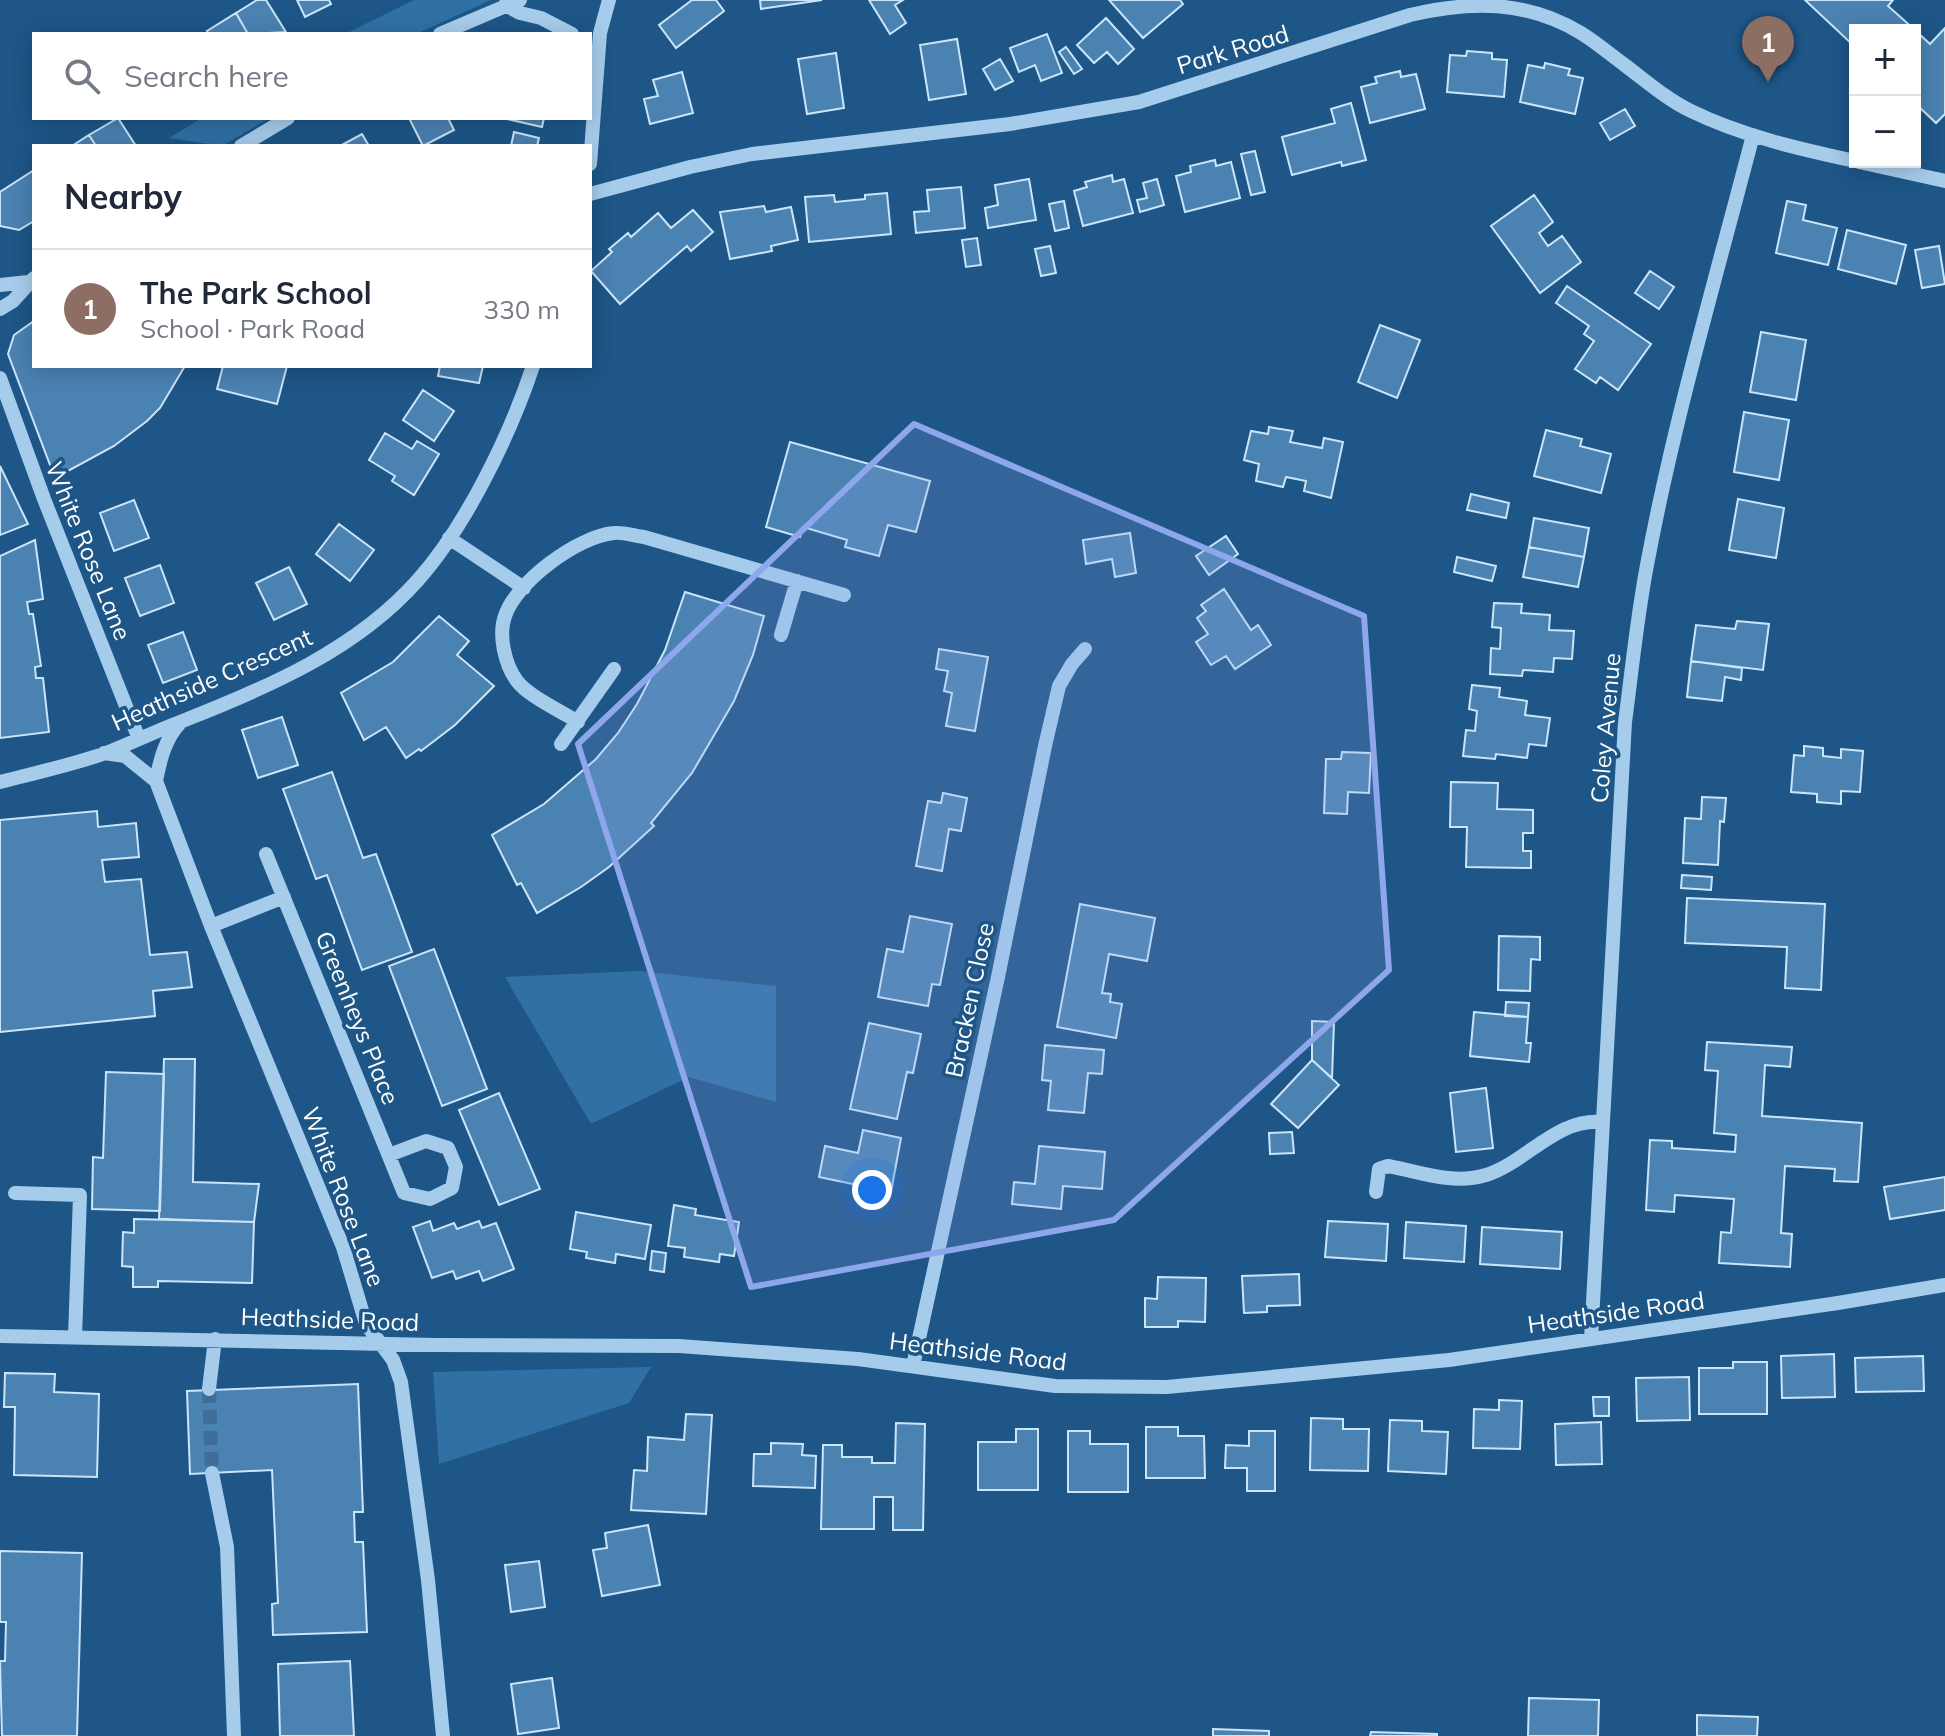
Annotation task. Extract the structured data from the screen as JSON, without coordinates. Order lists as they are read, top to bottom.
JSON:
{
  "streets": {
    "street": [
      "Park Road",
      "White Rose Lane",
      "Heathside Crescent",
      "Coley Avenue",
      "Bracken Close",
      "Greenheys Place",
      "Heathside Road"
    ]
  },
  "crossings": [
    ["Park Road", "Coley Avenue"],
    ["White Rose Lane", "Heathside Crescent"],
    ["White Rose Lane", "Heathside Road"],
    ["Coley Avenue", "Heathside Road"],
    ["Bracken Close", "Heathside Road"]
  ],
  "page": {
    "pins": "1",
    "map_buttons": ["+", "−"],
    "search": "Search here",
    "heading": "Nearby",
    "list": [
      {
        "mark": "1",
        "name": "The Park School",
        "note": "School · Park Road",
        "value": "330 m"
      }
    ]
  }
}
